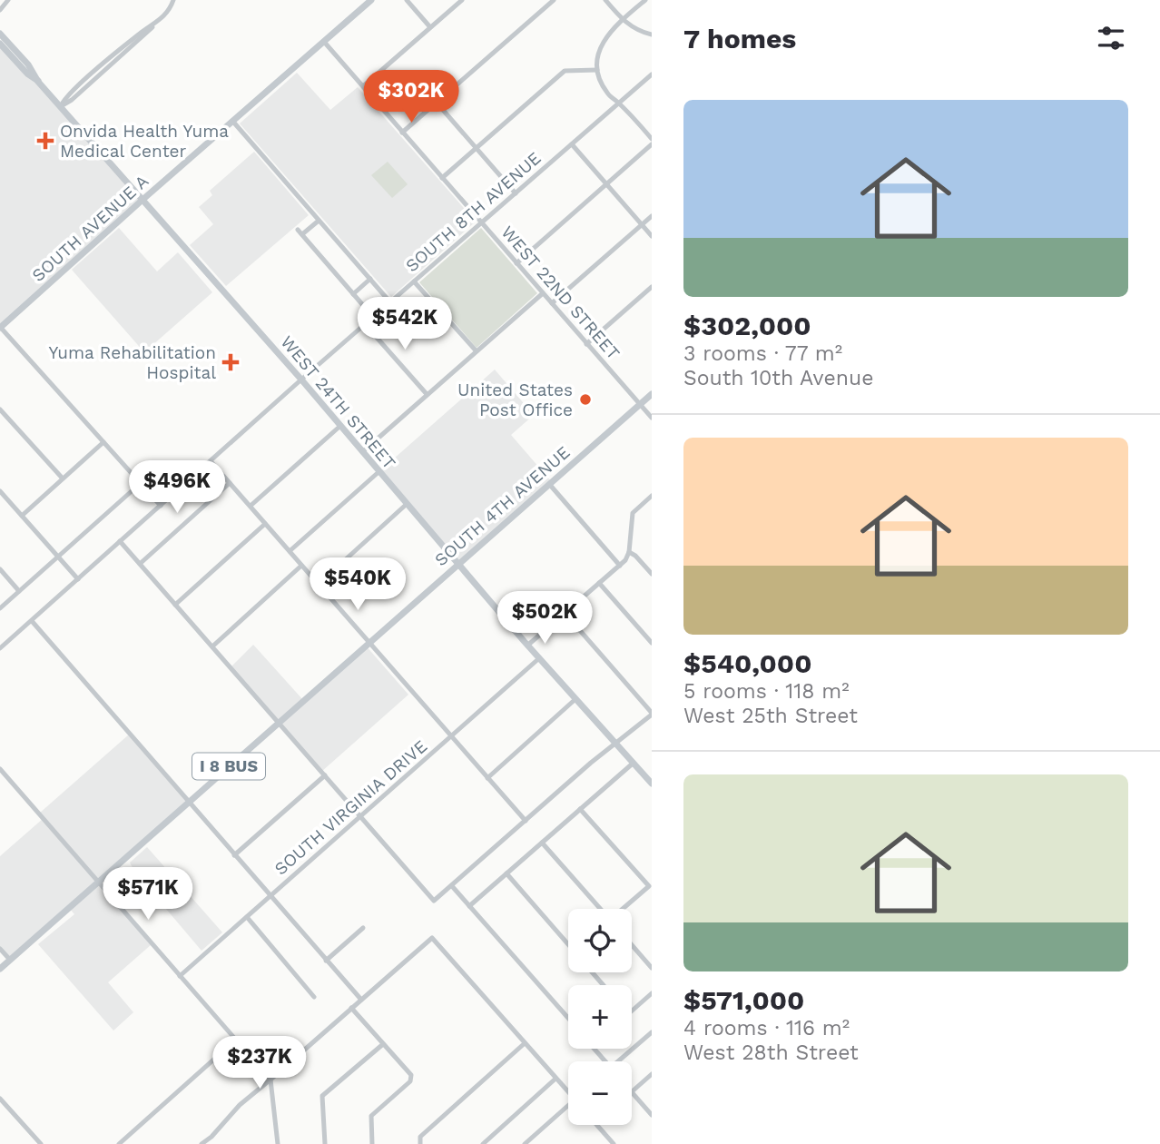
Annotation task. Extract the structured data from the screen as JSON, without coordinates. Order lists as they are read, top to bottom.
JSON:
{
  "streets": {
    "main road": [
      "SOUTH AVENUE A",
      "WEST 24TH STREET",
      "SOUTH 4TH AVENUE",
      "I 8 BUS"
    ],
    "street": ["SOUTH 8TH AVENUE", "WEST 22ND STREET", "SOUTH VIRGINIA DRIVE"]
  },
  "crossings": [
    ["SOUTH 8TH AVENUE", "WEST 22ND STREET"],
    ["SOUTH 8TH AVENUE", "WEST 24TH STREET"],
    ["SOUTH AVENUE A", "WEST 22ND STREET"],
    ["SOUTH AVENUE A", "WEST 24TH STREET"],
    ["WEST 22ND STREET", "SOUTH 4TH AVENUE"],
    ["WEST 24TH STREET", "SOUTH 4TH AVENUE"],
    ["WEST 24TH STREET", "SOUTH VIRGINIA DRIVE"]
  ],
  "places": {
    "health": ["Onvida Health Yuma Medical Center", "Yuma Rehabilitation Hospital"],
    "other": ["United States Post Office"]
  },
  "page": {
    "heading": "7 homes",
    "price": [
      "$302K",
      "$542K",
      "$496K",
      "$540K",
      "$502K",
      "$571K",
      "$237K"
    ],
    "list": [
      {
        "name": "$302,000",
        "note": "3 rooms · 77 m² · South 10th Avenue"
      },
      {
        "name": "$540,000",
        "note": "5 rooms · 118 m² · West 25th Street"
      },
      {
        "name": "$571,000",
        "note": "4 rooms · 116 m² · West 28th Street"
      }
    ],
    "map_buttons": ["+", "−"]
  }
}
